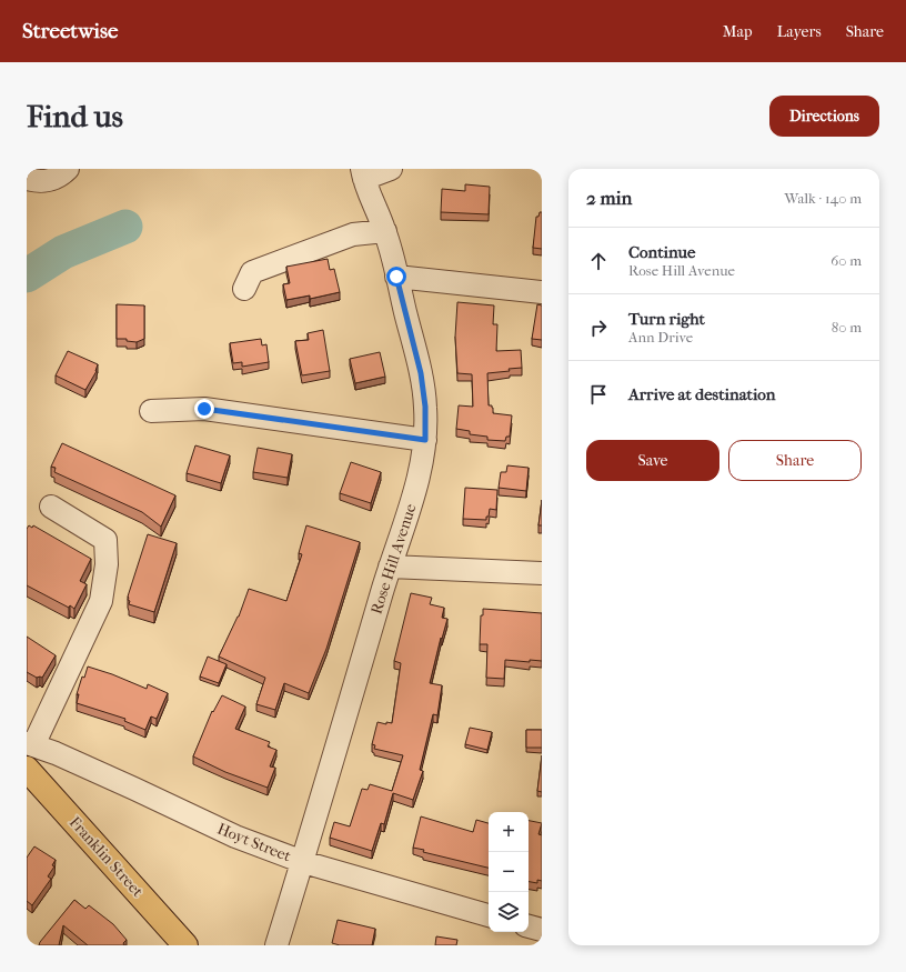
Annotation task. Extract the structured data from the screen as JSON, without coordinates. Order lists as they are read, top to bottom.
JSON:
{
  "streets": {
    "main road": ["Franklin Street"],
    "street": ["Rose Hill Avenue", "Hoyt Street"]
  },
  "crossings": [
    ["Rose Hill Avenue", "Hoyt Street"]
  ],
  "page": {
    "header": "Streetwise",
    "nav": ["Map", "Layers", "Share"],
    "buttons": [
      "Directions",
      ["Save", "Share"]
    ],
    "title": "Find us",
    "heading": ["2 min", "Walk · 140 m"],
    "list": [
      ["Continue", "Rose Hill Avenue", "60 m"],
      ["Turn right", "Ann Drive", "80 m"],
      "Arrive at destination"
    ],
    "map_buttons": ["+", "−"]
  }
}
